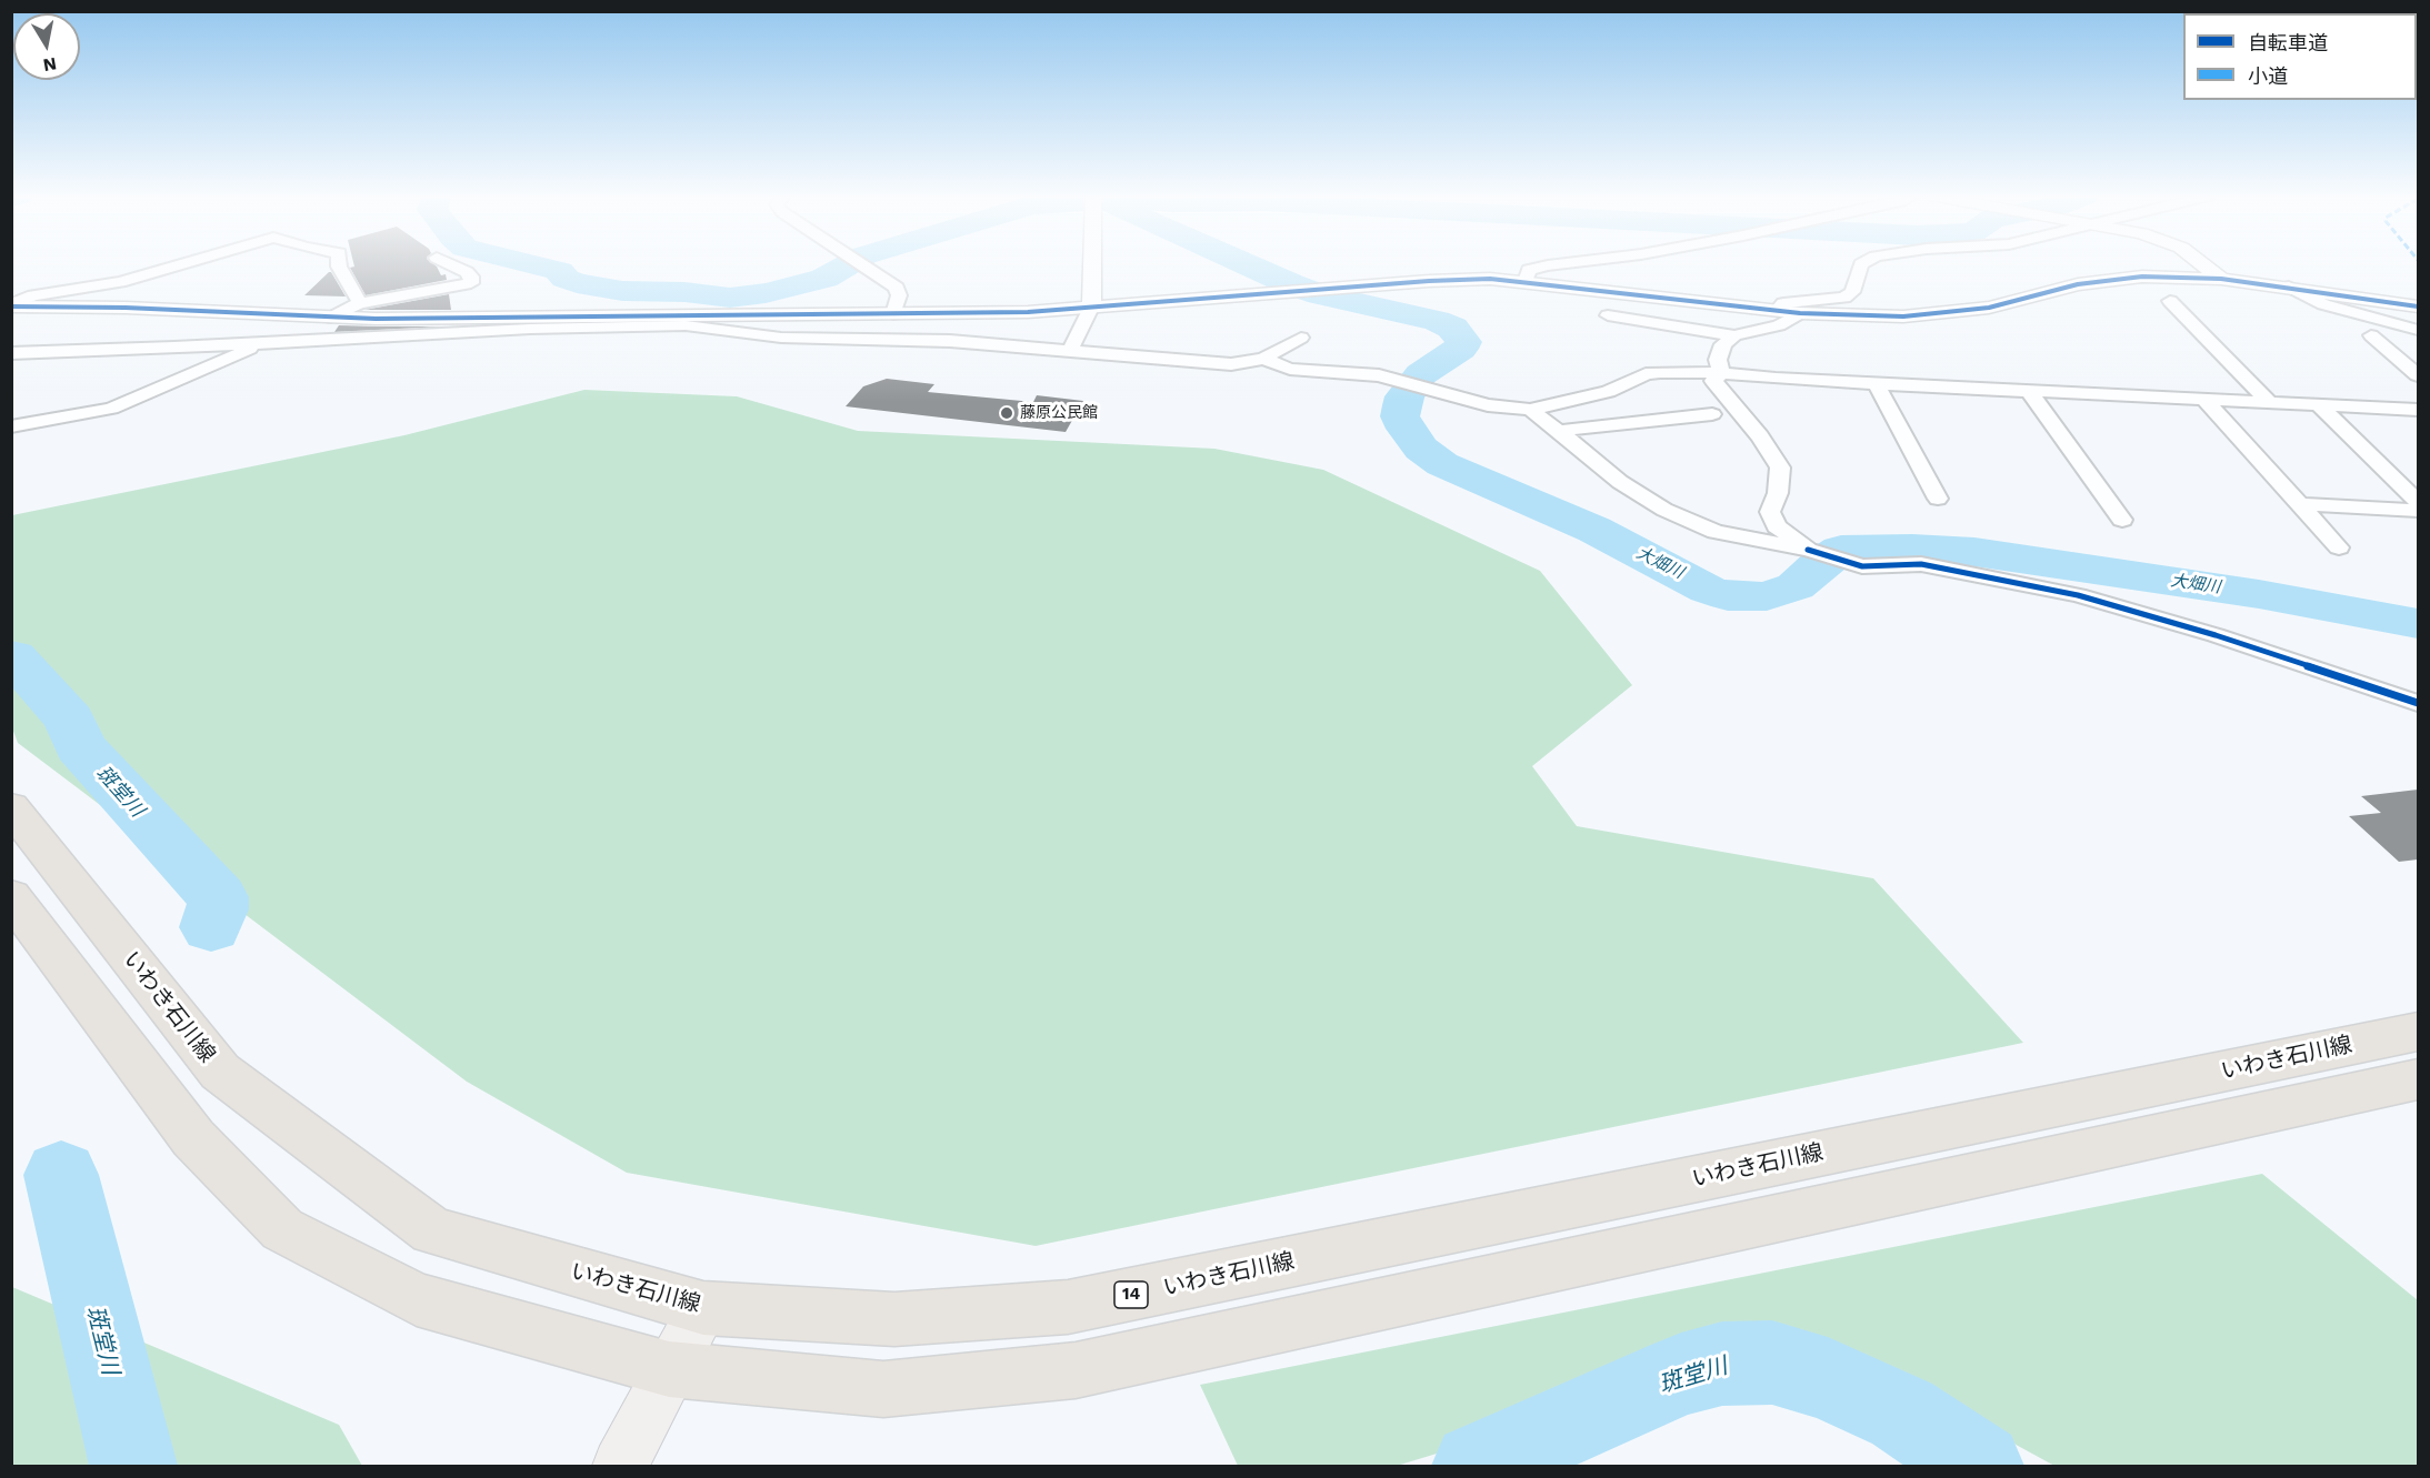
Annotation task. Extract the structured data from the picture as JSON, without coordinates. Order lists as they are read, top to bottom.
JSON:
{
  "streets": {
    "main road": ["いわき石川線", "14"]
  },
  "water": ["大畑川", "斑堂川"],
  "places": ["藤原公民館"],
  "legend": ["自転車道", "小道"],
  "north": "bottom"
}
